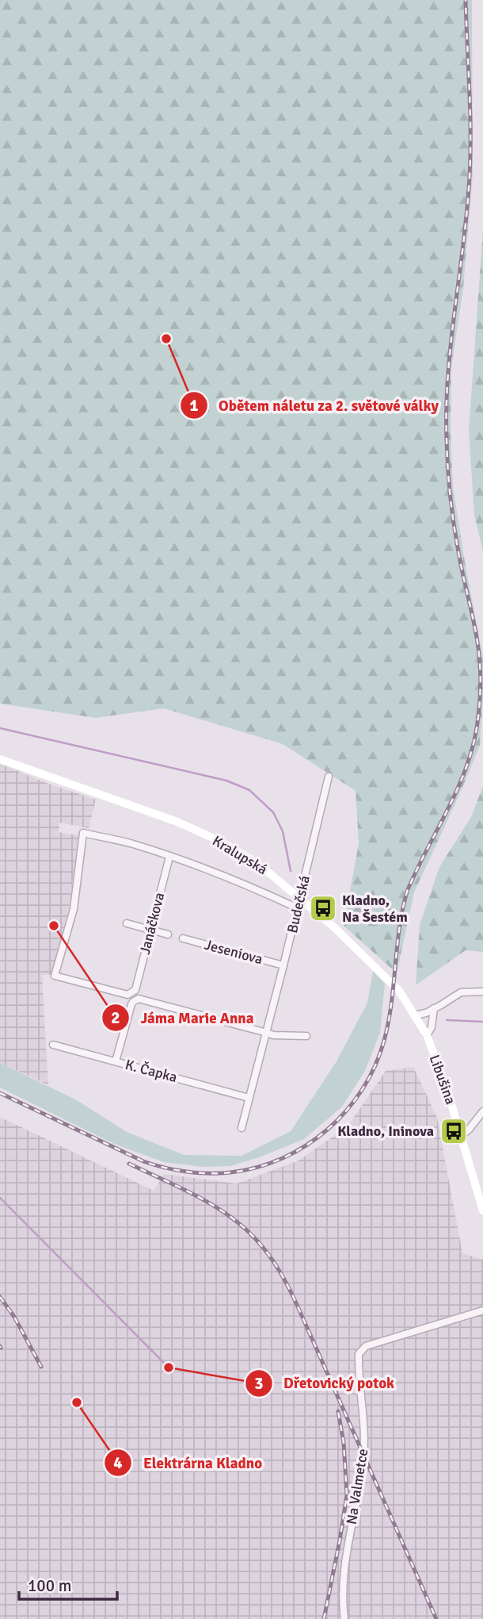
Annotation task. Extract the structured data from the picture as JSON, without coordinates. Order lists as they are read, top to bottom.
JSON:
{
  "streets": {
    "main road": ["Kralupská", "Libušina"],
    "street": [
      "Budečská",
      "Janáčkova",
      "Jeseniova",
      "K. Čapka",
      "Na Valmetce"
    ]
  },
  "crossings": [
    ["Kralupská", "Budečská"],
    ["Kralupská", "Janáčkova"],
    ["Kralupská", "Libušina"],
    ["Budečská", "Jeseniova"],
    ["Budečská", "K. Čapka"]
  ],
  "places": {
    "other": [
      "Obětem náletu za 2. světové války",
      "Jáma Marie Anna",
      "Dřetovický potok",
      "Elektrárna Kladno"
    ],
    "bus stop": ["Kladno, Na Šestém", "Kladno, Ininova"]
  },
  "scale_bar": "100 m"
}
